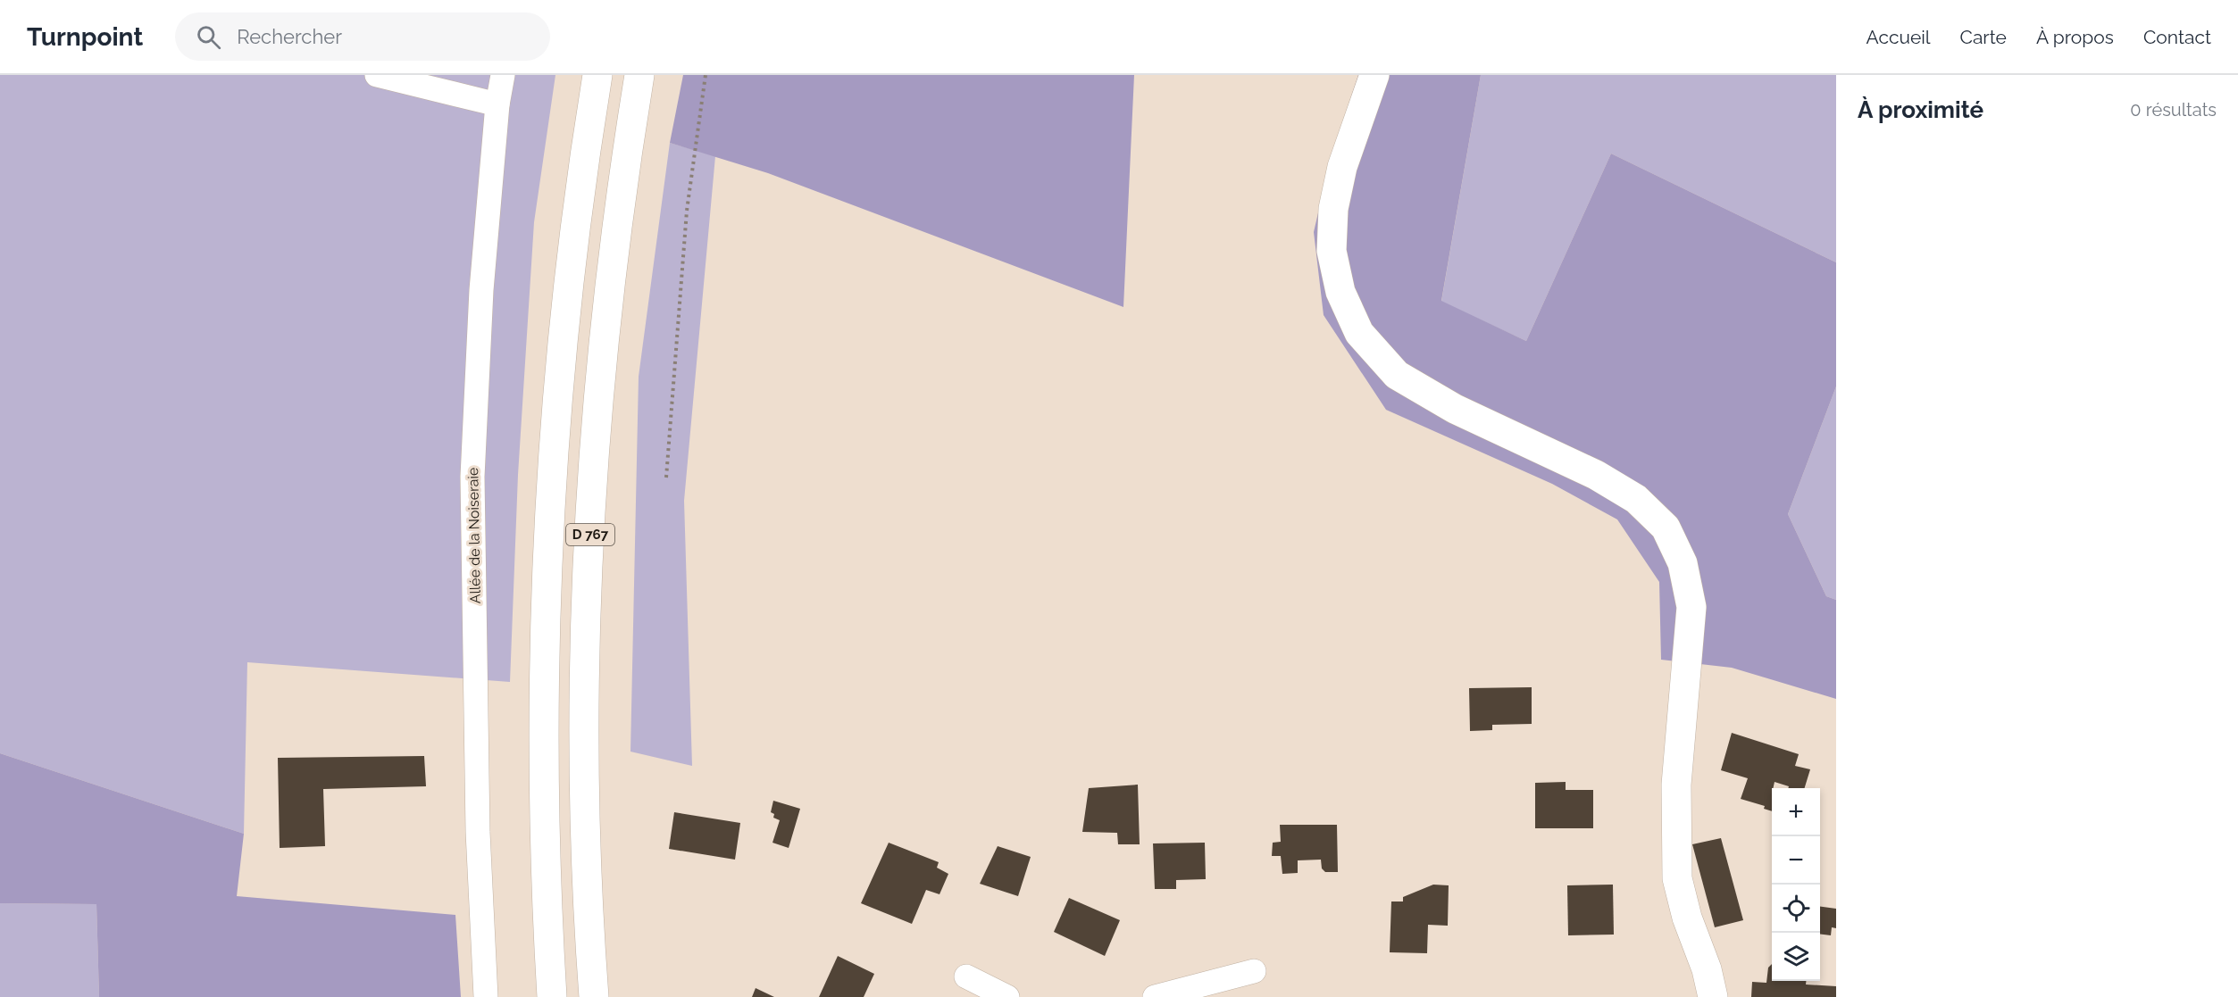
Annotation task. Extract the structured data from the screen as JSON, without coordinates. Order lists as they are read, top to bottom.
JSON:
{
  "streets": {
    "main road": ["D 767"],
    "street": ["Allée de la Noiseraie"]
  },
  "page": {
    "header": "Turnpoint",
    "search": "Rechercher",
    "nav": [
      "Accueil",
      "Carte",
      "À propos",
      "Contact"
    ],
    "heading": ["À proximité", "0 résultats"],
    "map_buttons": ["+", "−"]
  }
}
